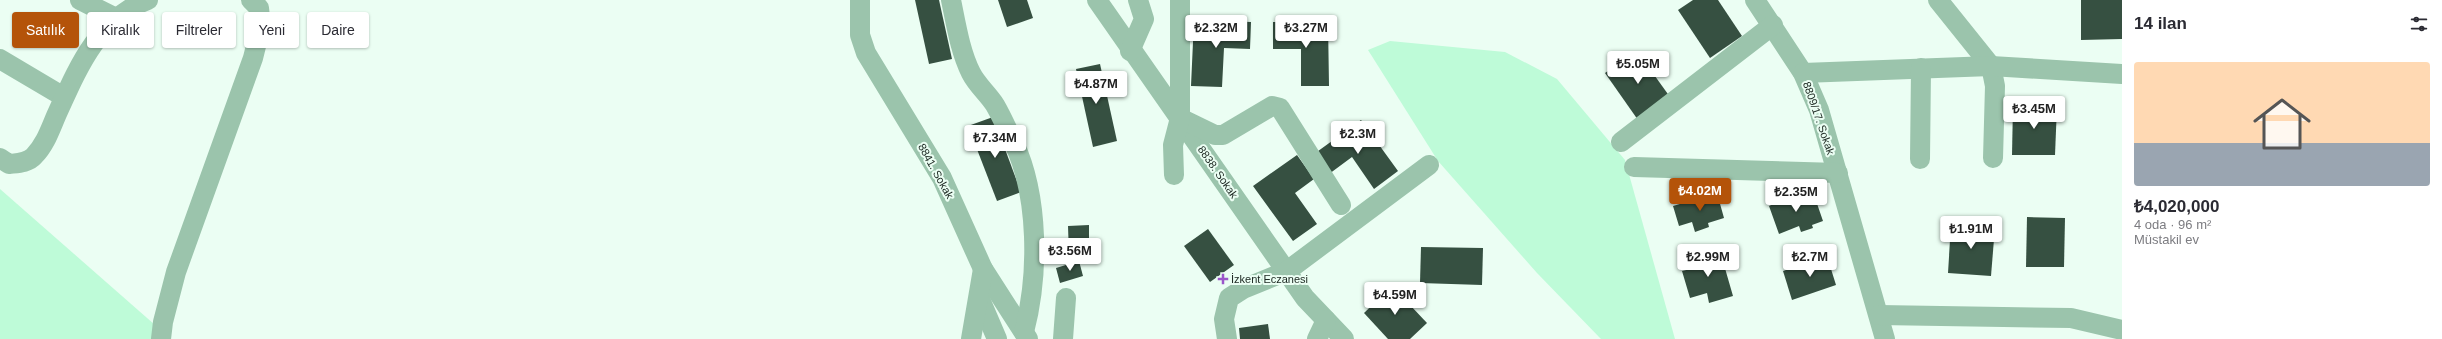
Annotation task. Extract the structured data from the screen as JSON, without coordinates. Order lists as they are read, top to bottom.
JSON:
{
  "streets": {
    "street": ["8809/17. Sokak", "8841. Sokak", "8838. Sokak"]
  },
  "places": {
    "health": ["İzkent Eczanesi"]
  },
  "page": {
    "heading": "14 ilan",
    "chip": [
      "Satılık",
      "Kiralık",
      "Filtreler",
      "Yeni",
      "Daire"
    ],
    "price": [
      "₺2.32M",
      "₺3.27M",
      "₺5.05M",
      "₺4.87M",
      "₺3.45M",
      "₺2.3M",
      "₺7.34M",
      "₺4.02M",
      "₺2.35M",
      "₺1.91M",
      "₺3.56M",
      "₺2.99M",
      "₺2.7M",
      "₺4.59M"
    ],
    "list": [
      {
        "name": "₺4,020,000",
        "note": "4 oda · 96 m² · Müstakil ev"
      }
    ]
  }
}
